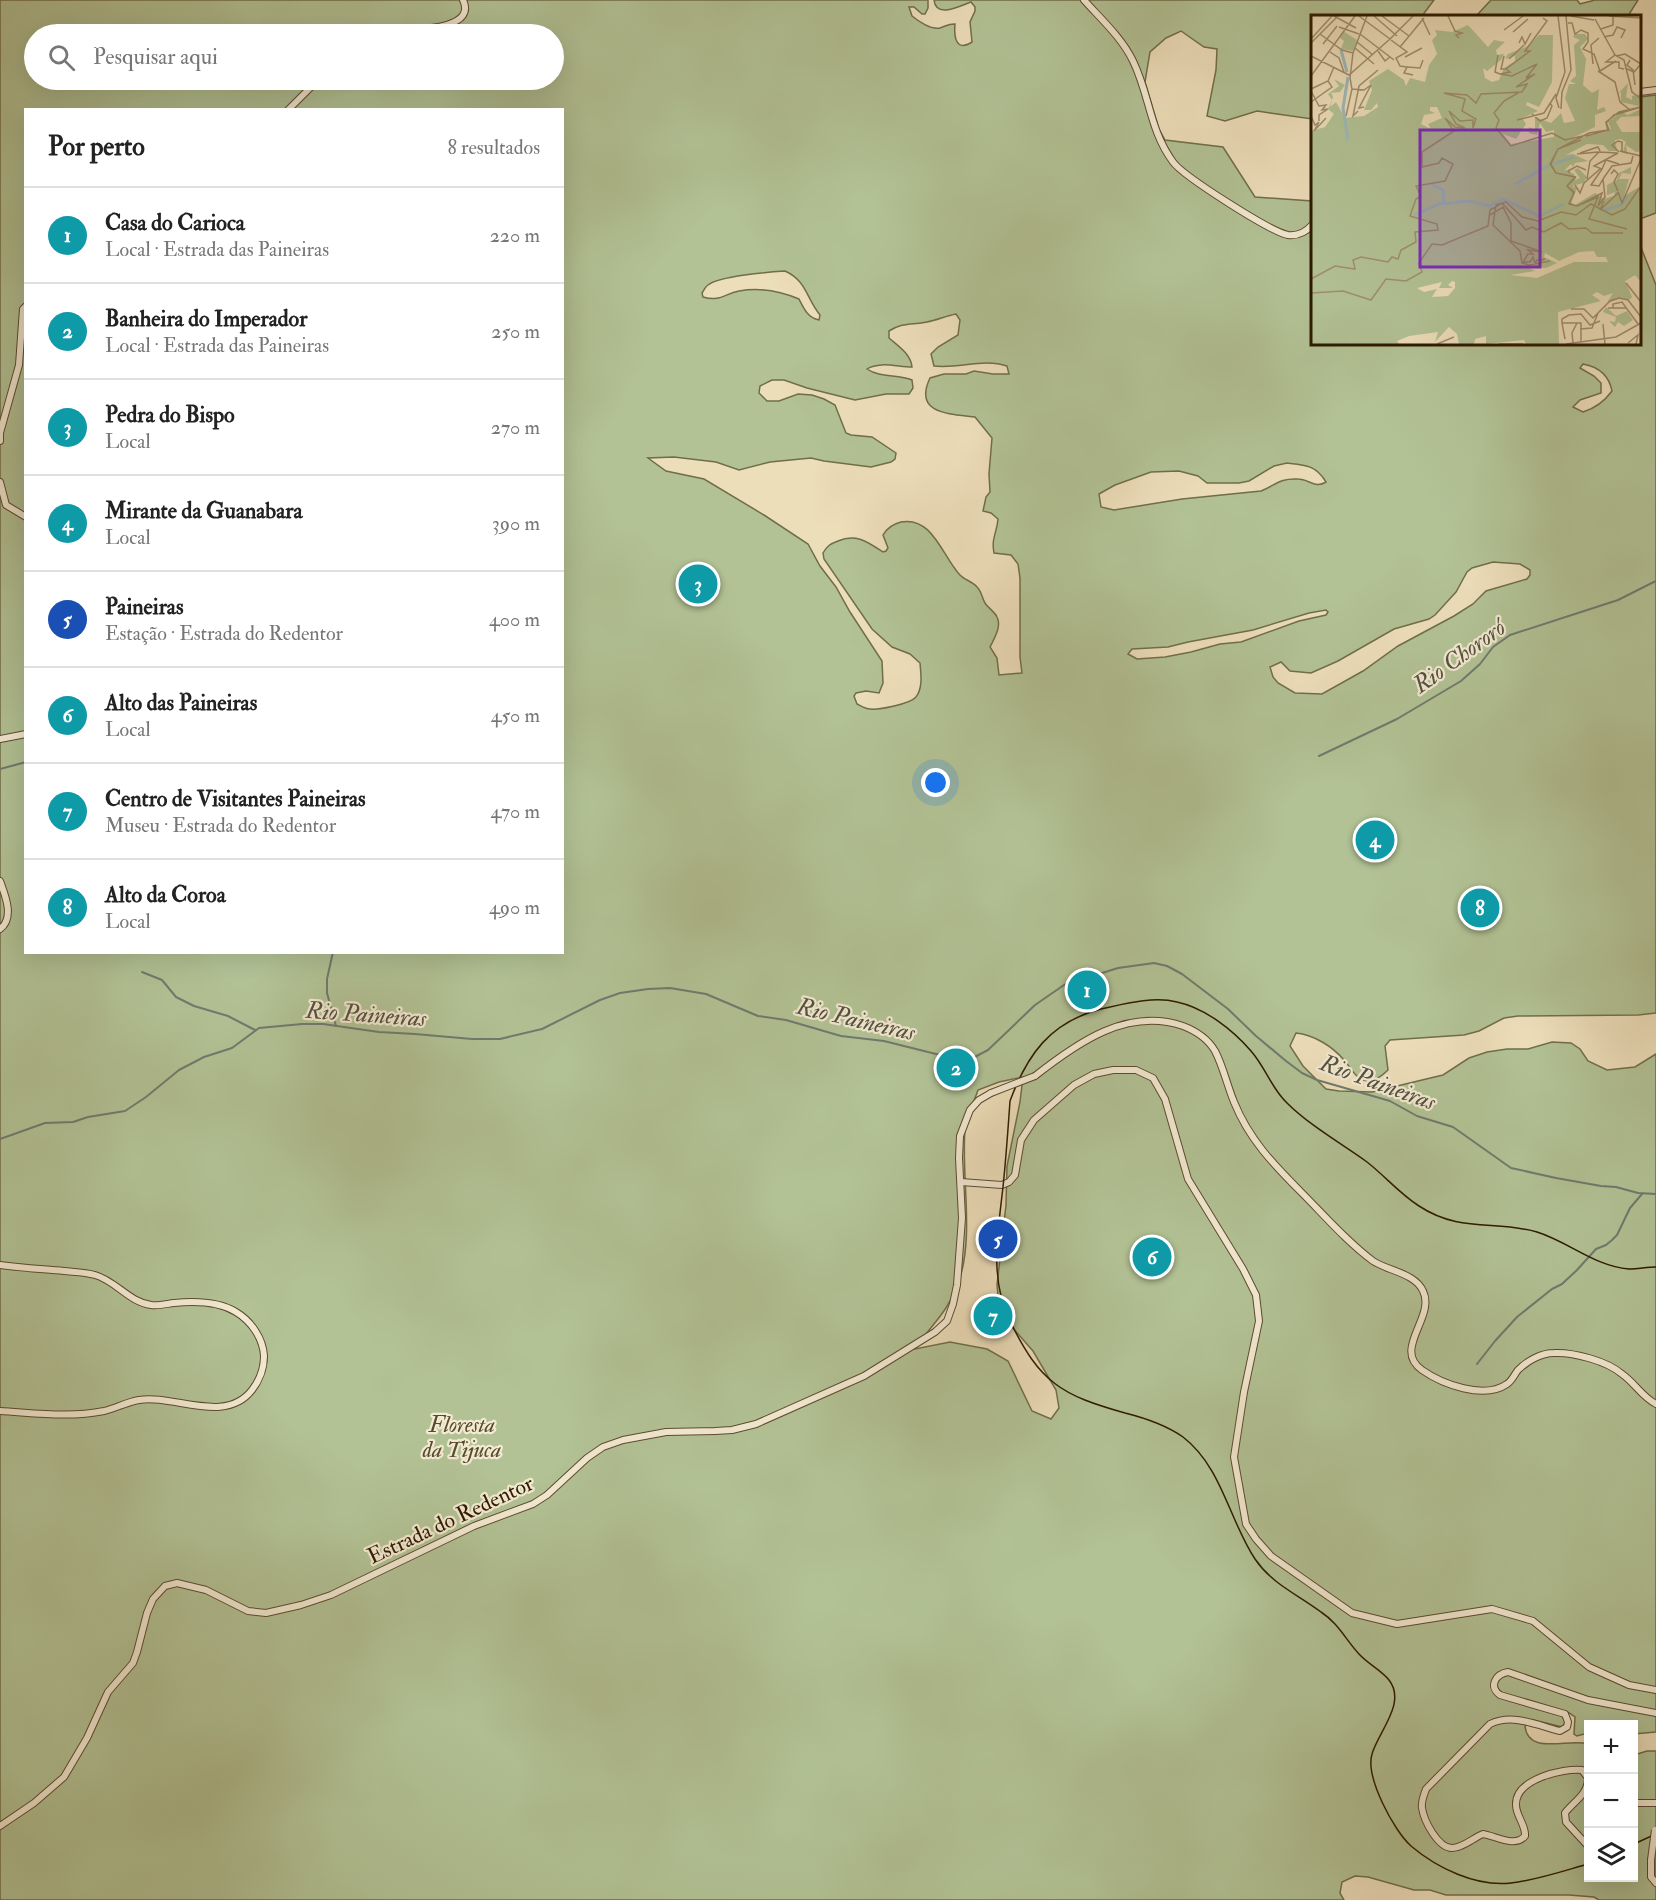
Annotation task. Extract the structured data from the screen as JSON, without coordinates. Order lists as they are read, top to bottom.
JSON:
{
  "streets": {
    "street": ["Estrada do Redentor"]
  },
  "water": ["Rio Chororó", "Rio Paineiras"],
  "parks": ["Floresta da Tijuca"],
  "page": {
    "search": "Pesquisar aqui",
    "heading": ["Por perto", "8 resultados"],
    "list": [
      {
        "mark": "1",
        "name": "Casa do Carioca",
        "note": "Local · Estrada das Paineiras",
        "value": "220 m"
      },
      {
        "mark": "2",
        "name": "Banheira do Imperador",
        "note": "Local · Estrada das Paineiras",
        "value": "250 m"
      },
      {
        "mark": "3",
        "name": "Pedra do Bispo",
        "note": "Local",
        "value": "270 m"
      },
      {
        "mark": "4",
        "name": "Mirante da Guanabara",
        "note": "Local",
        "value": "390 m"
      },
      {
        "mark": "5",
        "name": "Paineiras",
        "note": "Estação · Estrada do Redentor",
        "value": "400 m"
      },
      {
        "mark": "6",
        "name": "Alto das Paineiras",
        "note": "Local",
        "value": "450 m"
      },
      {
        "mark": "7",
        "name": "Centro de Visitantes Paineiras",
        "note": "Museu · Estrada do Redentor",
        "value": "470 m"
      },
      {
        "mark": "8",
        "name": "Alto da Coroa",
        "note": "Local",
        "value": "490 m"
      }
    ],
    "pins": [
      "3",
      "4",
      "8",
      "1",
      "2",
      "5",
      "6",
      "7"
    ],
    "map_buttons": ["+", "−"]
  }
}
